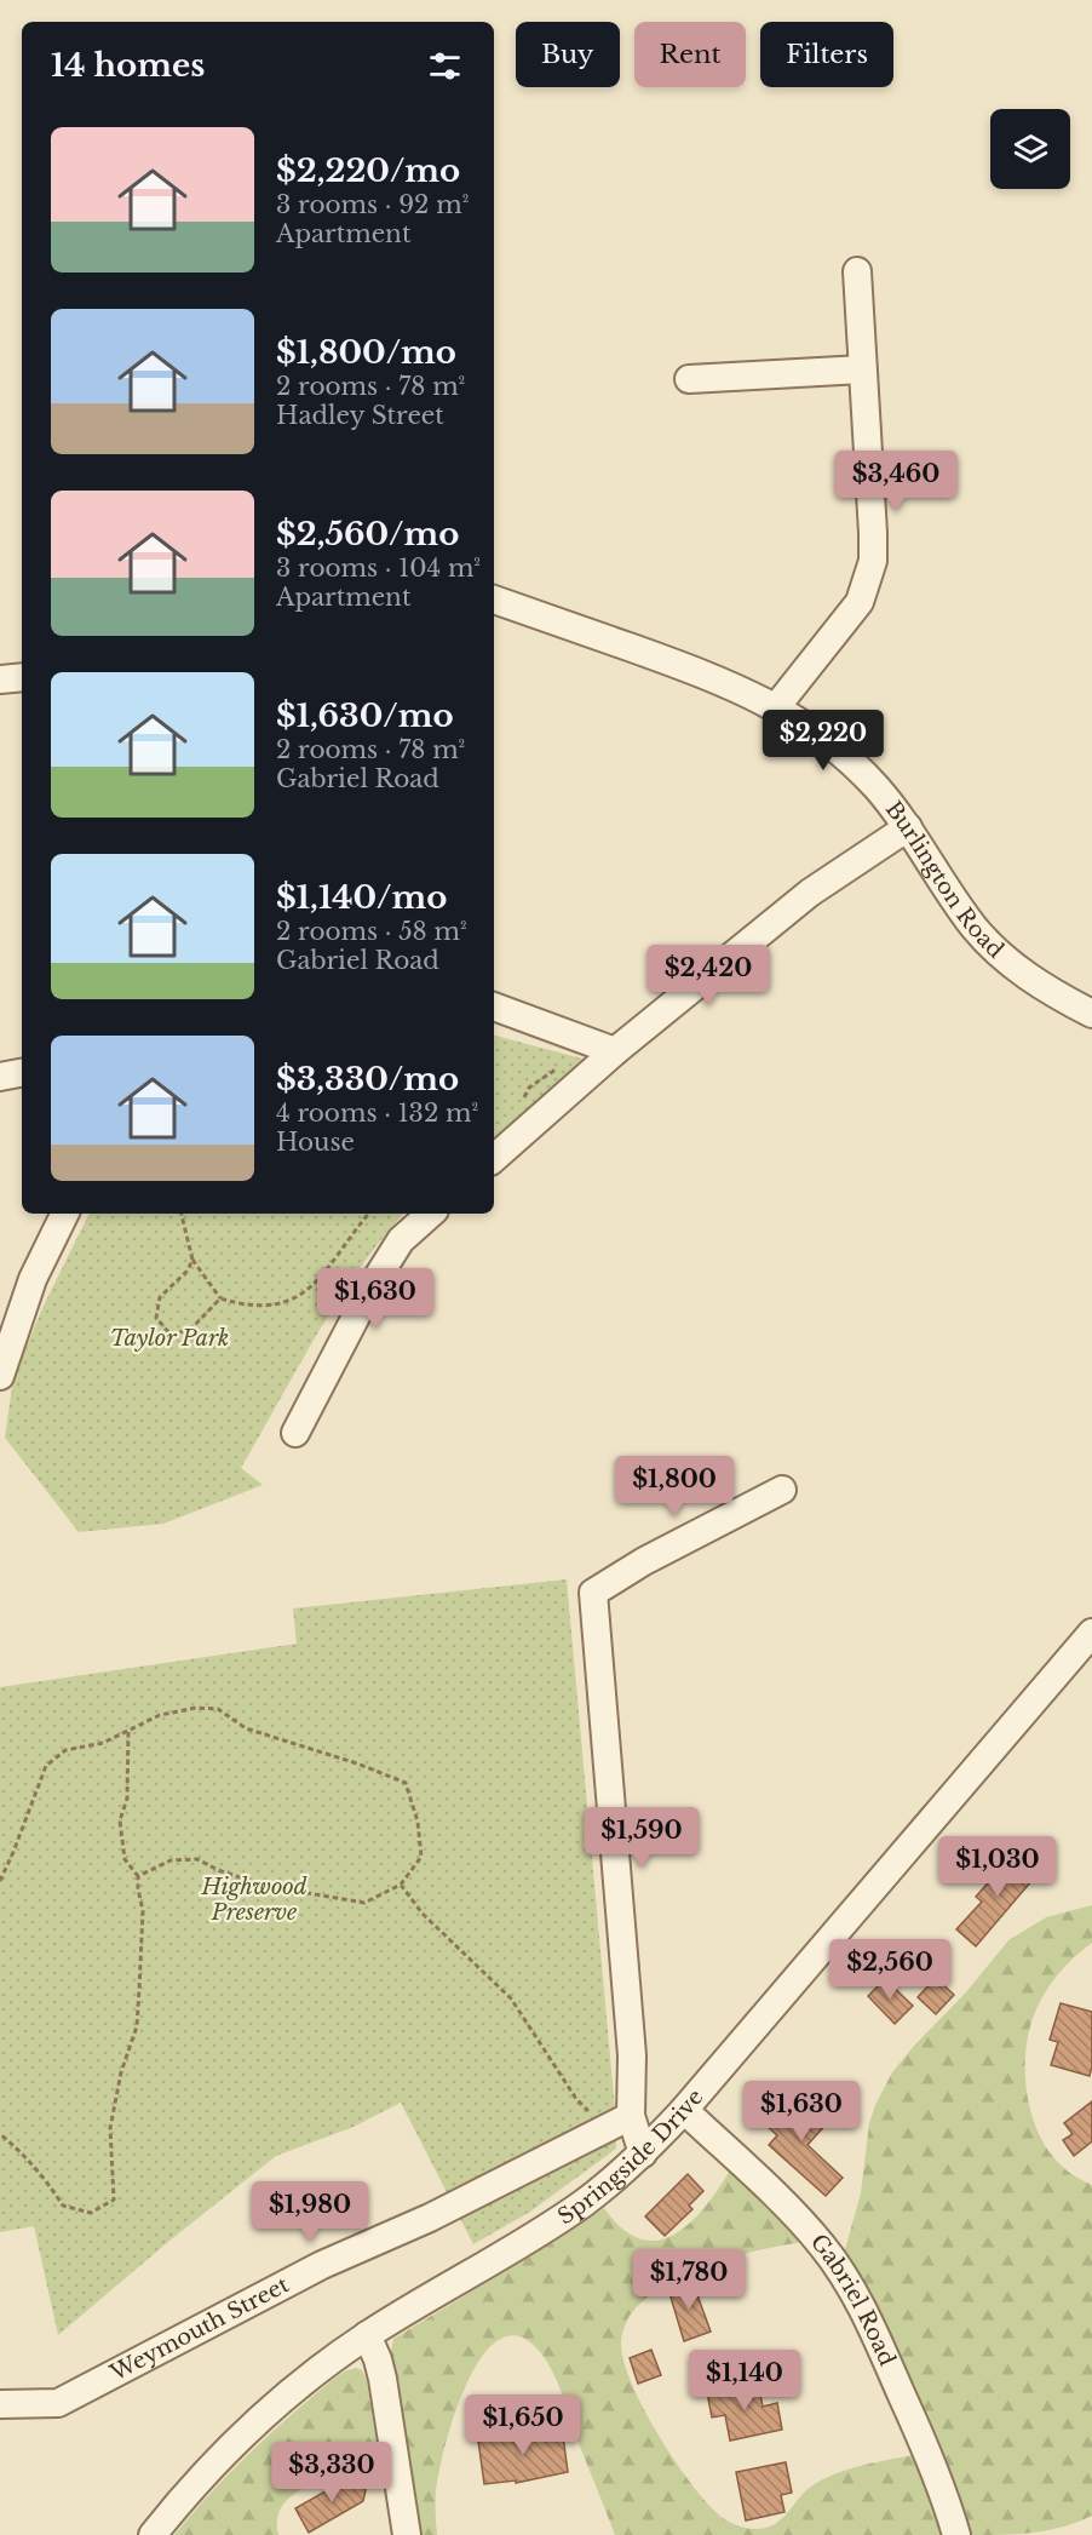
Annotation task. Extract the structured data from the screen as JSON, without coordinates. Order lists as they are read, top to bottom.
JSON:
{
  "streets": {
    "street": [
      "Burlington Road",
      "Springside Drive",
      "Gabriel Road",
      "Weymouth Street"
    ]
  },
  "crossings": [
    ["Springside Drive", "Gabriel Road"]
  ],
  "parks": ["Taylor Park", "Highwood Preserve"],
  "page": {
    "chip": ["Buy", "Rent", "Filters"],
    "heading": "14 homes",
    "list": [
      {
        "name": "$2,220/mo",
        "note": "3 rooms · 92 m² · Apartment"
      },
      {
        "name": "$1,800/mo",
        "note": "2 rooms · 78 m² · Hadley Street"
      },
      {
        "name": "$2,560/mo",
        "note": "3 rooms · 104 m² · Apartment"
      },
      {
        "name": "$1,630/mo",
        "note": "2 rooms · 78 m² · Gabriel Road"
      },
      {
        "name": "$1,140/mo",
        "note": "2 rooms · 58 m² · Gabriel Road"
      },
      {
        "name": "$3,330/mo",
        "note": "4 rooms · 132 m² · House"
      }
    ],
    "price": [
      "$3,460",
      "$2,220",
      "$2,420",
      "$1,630",
      "$1,800",
      "$1,590",
      "$1,030",
      "$2,560",
      "$1,630",
      "$1,980",
      "$1,780",
      "$1,140",
      "$1,650",
      "$3,330"
    ]
  }
}
